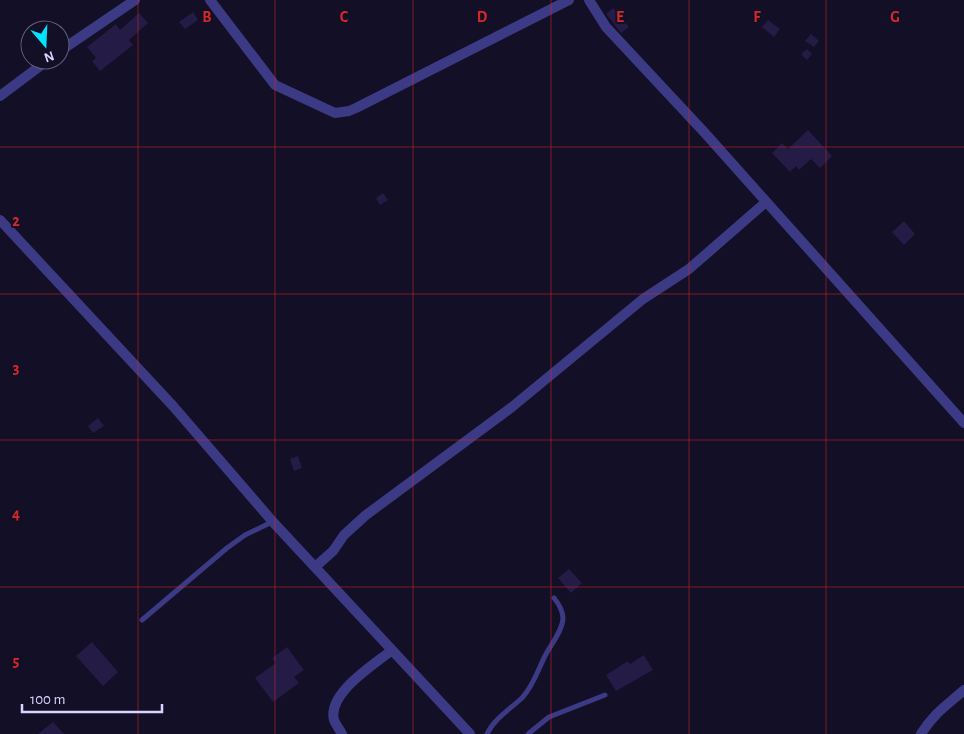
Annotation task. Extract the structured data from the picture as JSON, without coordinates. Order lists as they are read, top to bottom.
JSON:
{
  "scale_bar": "100 m",
  "north": "bottom",
  "grid": {
    "columns": [
      "B",
      "C",
      "D",
      "E",
      "F",
      "G"
    ],
    "rows": [
      "2",
      "3",
      "4",
      "5"
    ]
  }
}
